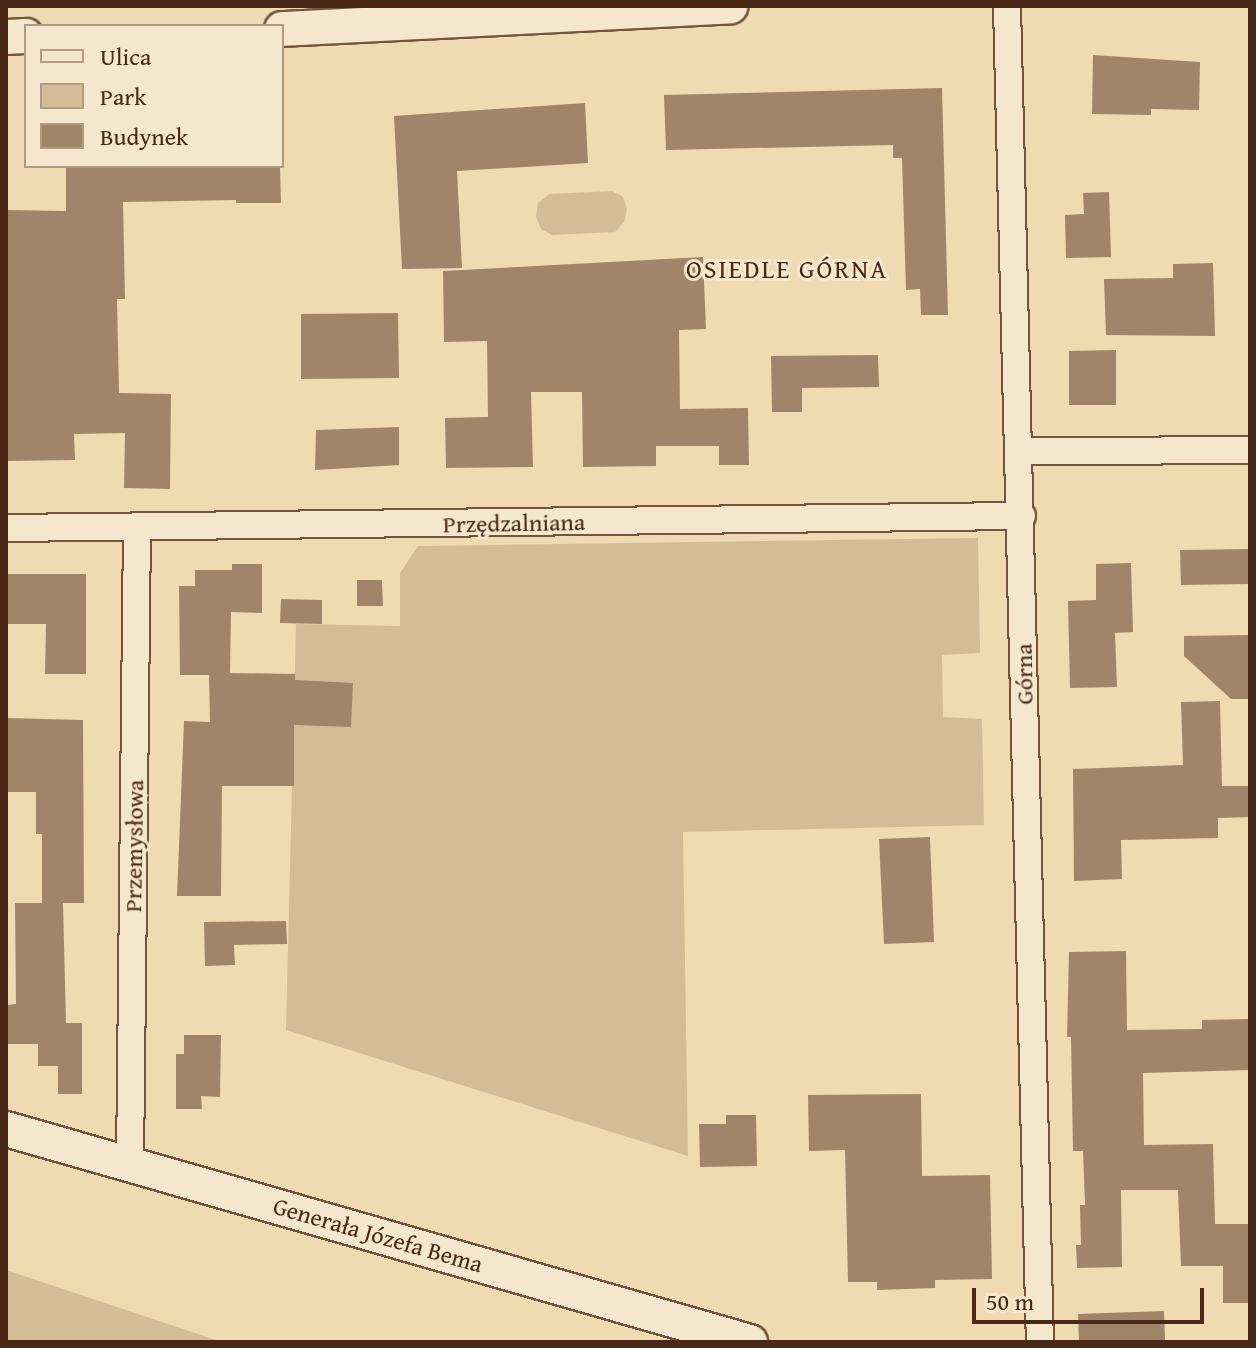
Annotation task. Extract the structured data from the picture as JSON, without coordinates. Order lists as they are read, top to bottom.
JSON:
{
  "streets": {
    "street": [
      "Przędzalniana",
      "Górna",
      "Przemysłowa",
      "Generała Józefa Bema"
    ]
  },
  "crossings": [
    ["Przędzalniana", "Górna"],
    ["Przędzalniana", "Przemysłowa"],
    ["Przemysłowa", "Generała Józefa Bema"]
  ],
  "districts": ["OSIEDLE GÓRNA"],
  "legend": ["Ulica", "Park", "Budynek"],
  "scale_bar": "50 m"
}
